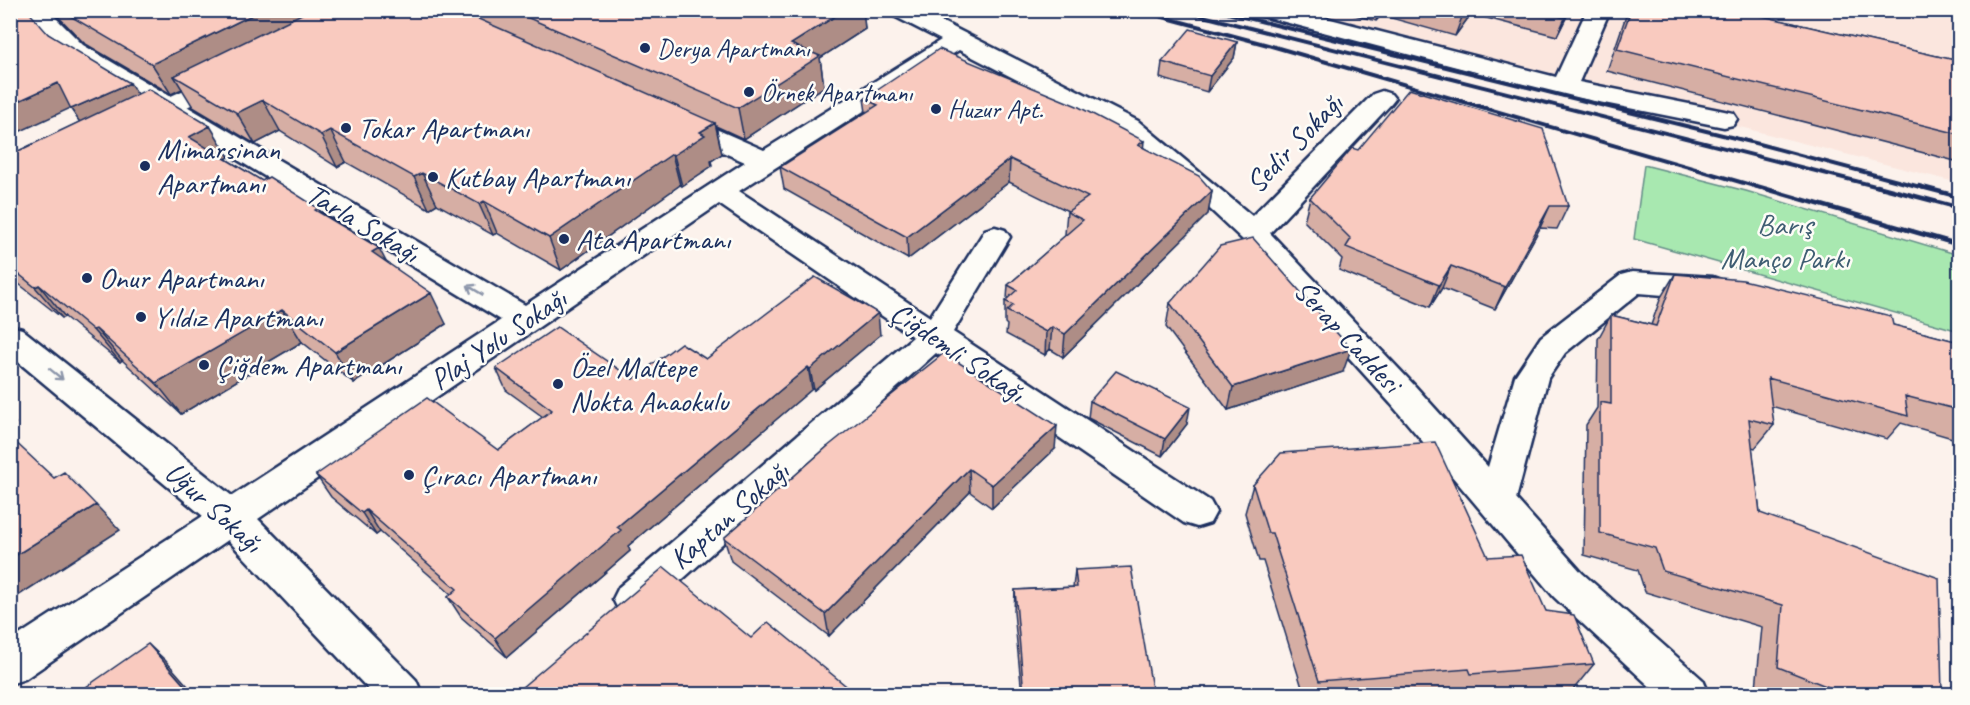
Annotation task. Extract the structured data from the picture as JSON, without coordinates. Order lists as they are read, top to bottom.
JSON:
{
  "streets": {
    "street": [
      "Sedir Sokağı",
      "Tarla Sokağı",
      "Serap Caddesi",
      "Plaj Yolu Sokağı",
      "Çiğdemli Sokağı",
      "Uğur Sokağı",
      "Kaptan Sokağı"
    ]
  },
  "crossings": [
    ["Sedir Sokağı", "Serap Caddesi"],
    ["Tarla Sokağı", "Plaj Yolu Sokağı"],
    ["Serap Caddesi", "Plaj Yolu Sokağı"],
    ["Plaj Yolu Sokağı", "Çiğdemli Sokağı"],
    ["Plaj Yolu Sokağı", "Uğur Sokağı"],
    ["Çiğdemli Sokağı", "Kaptan Sokağı"]
  ],
  "one_way": ["Tarla Sokağı", "Uğur Sokağı"],
  "parks": ["Barış Manço Parkı"],
  "places": [
    "Derya Apartmanı",
    "Örnek Apartmanı",
    "Huzur Apt.",
    "Tokar Apartmanı",
    "Mimarsinan Apartmanı",
    "Kutbay Apartmanı",
    "Ata Apartmanı",
    "Onur Apartmanı",
    "Yıldız Apartmanı",
    "Çiğdem Apartmanı",
    "Özel Maltepe Nokta Anaokulu",
    "Çıracı Apartmanı"
  ]
}
